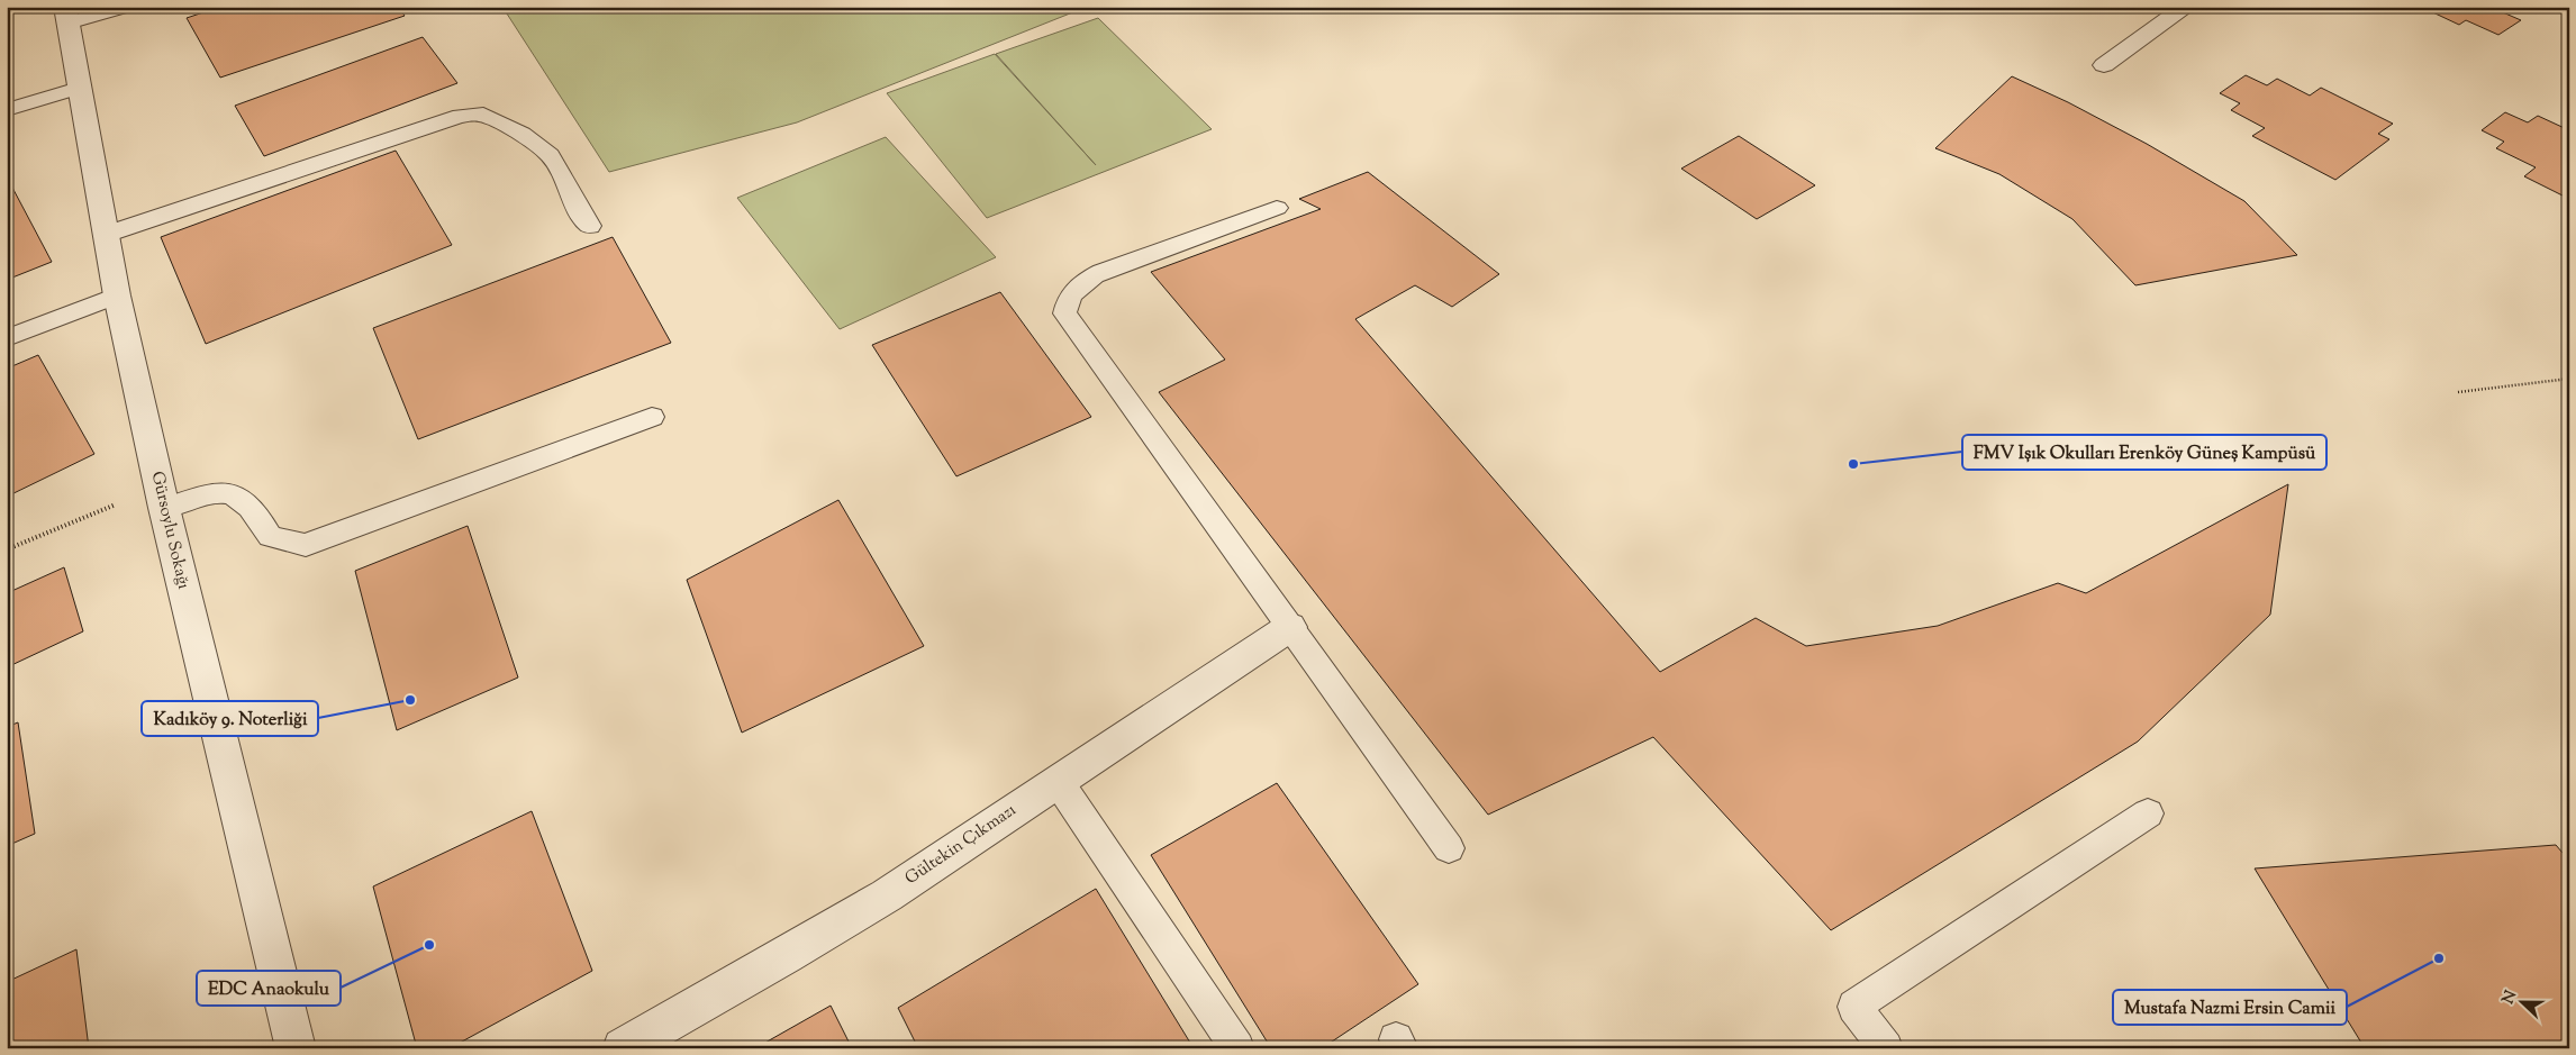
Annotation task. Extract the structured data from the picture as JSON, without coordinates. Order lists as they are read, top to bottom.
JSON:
{
  "streets": {
    "street": ["Gürsoylu Sokağı", "Gültekin Çıkmazı"]
  },
  "places": [
    "FMV Işık Okulları Erenköy Güneş Kampüsü",
    "Kadıköy 9. Noterliği",
    "EDC Anaokulu",
    "Mustafa Nazmi Ersin Camii"
  ],
  "north": "left"
}
